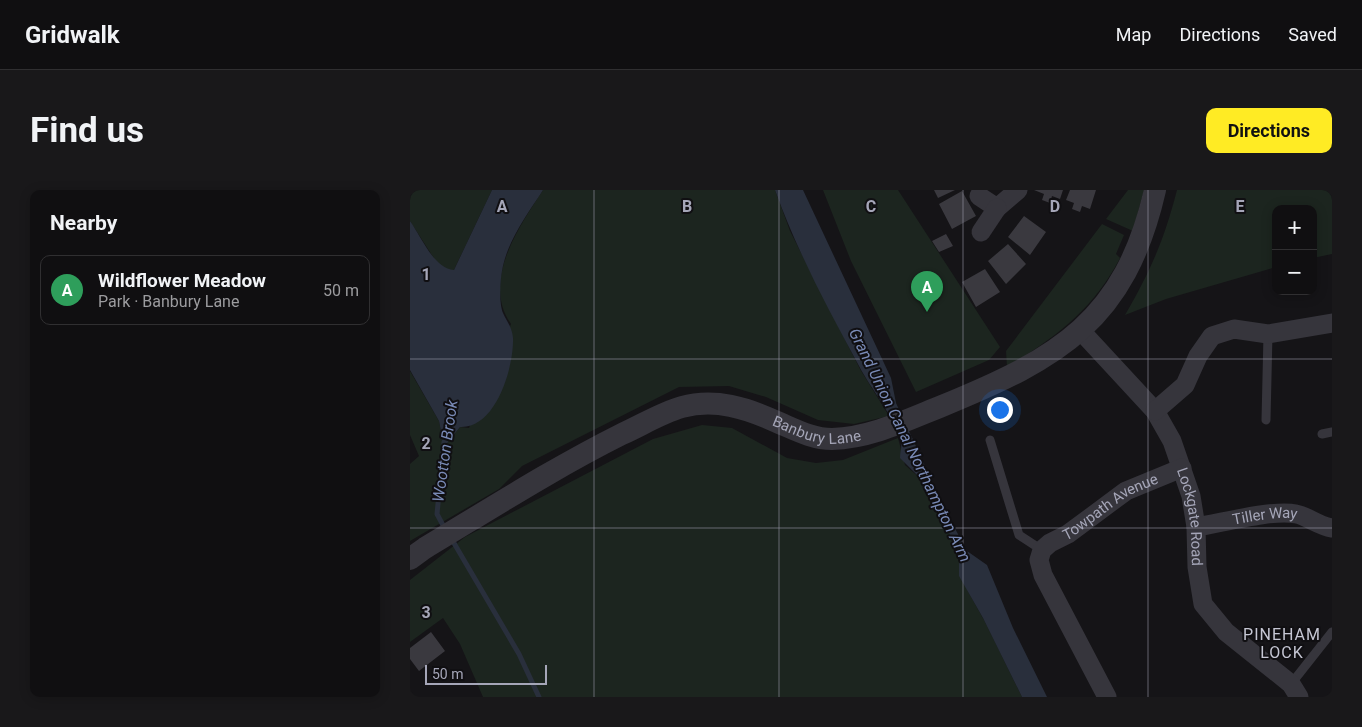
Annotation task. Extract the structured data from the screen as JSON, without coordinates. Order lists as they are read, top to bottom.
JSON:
{
  "streets": {
    "street": [
      "Banbury Lane",
      "Towpath Avenue",
      "Lockgate Road",
      "Tiller Way"
    ]
  },
  "crossings": [
    ["Banbury Lane", "Lockgate Road"],
    ["Towpath Avenue", "Lockgate Road"],
    ["Lockgate Road", "Tiller Way"]
  ],
  "districts": ["PINEHAM LOCK"],
  "water": ["Grand Union Canal Northampton Arm", "Wootton Brook"],
  "scale_bar": "50 m",
  "page": {
    "header": "Gridwalk",
    "nav": ["Map", "Directions", "Saved"],
    "buttons": "Directions",
    "title": "Find us",
    "heading": "Nearby",
    "map_buttons": ["+", "−"],
    "list": [
      {
        "mark": "A",
        "name": "Wildflower Meadow",
        "note": "Park · Banbury Lane",
        "value": "50 m"
      }
    ],
    "pins": "A",
    "scale": "50 m"
  },
  "grid": {
    "columns": [
      "A",
      "B",
      "C",
      "D",
      "E"
    ],
    "rows": ["1", "2", "3"]
  }
}
